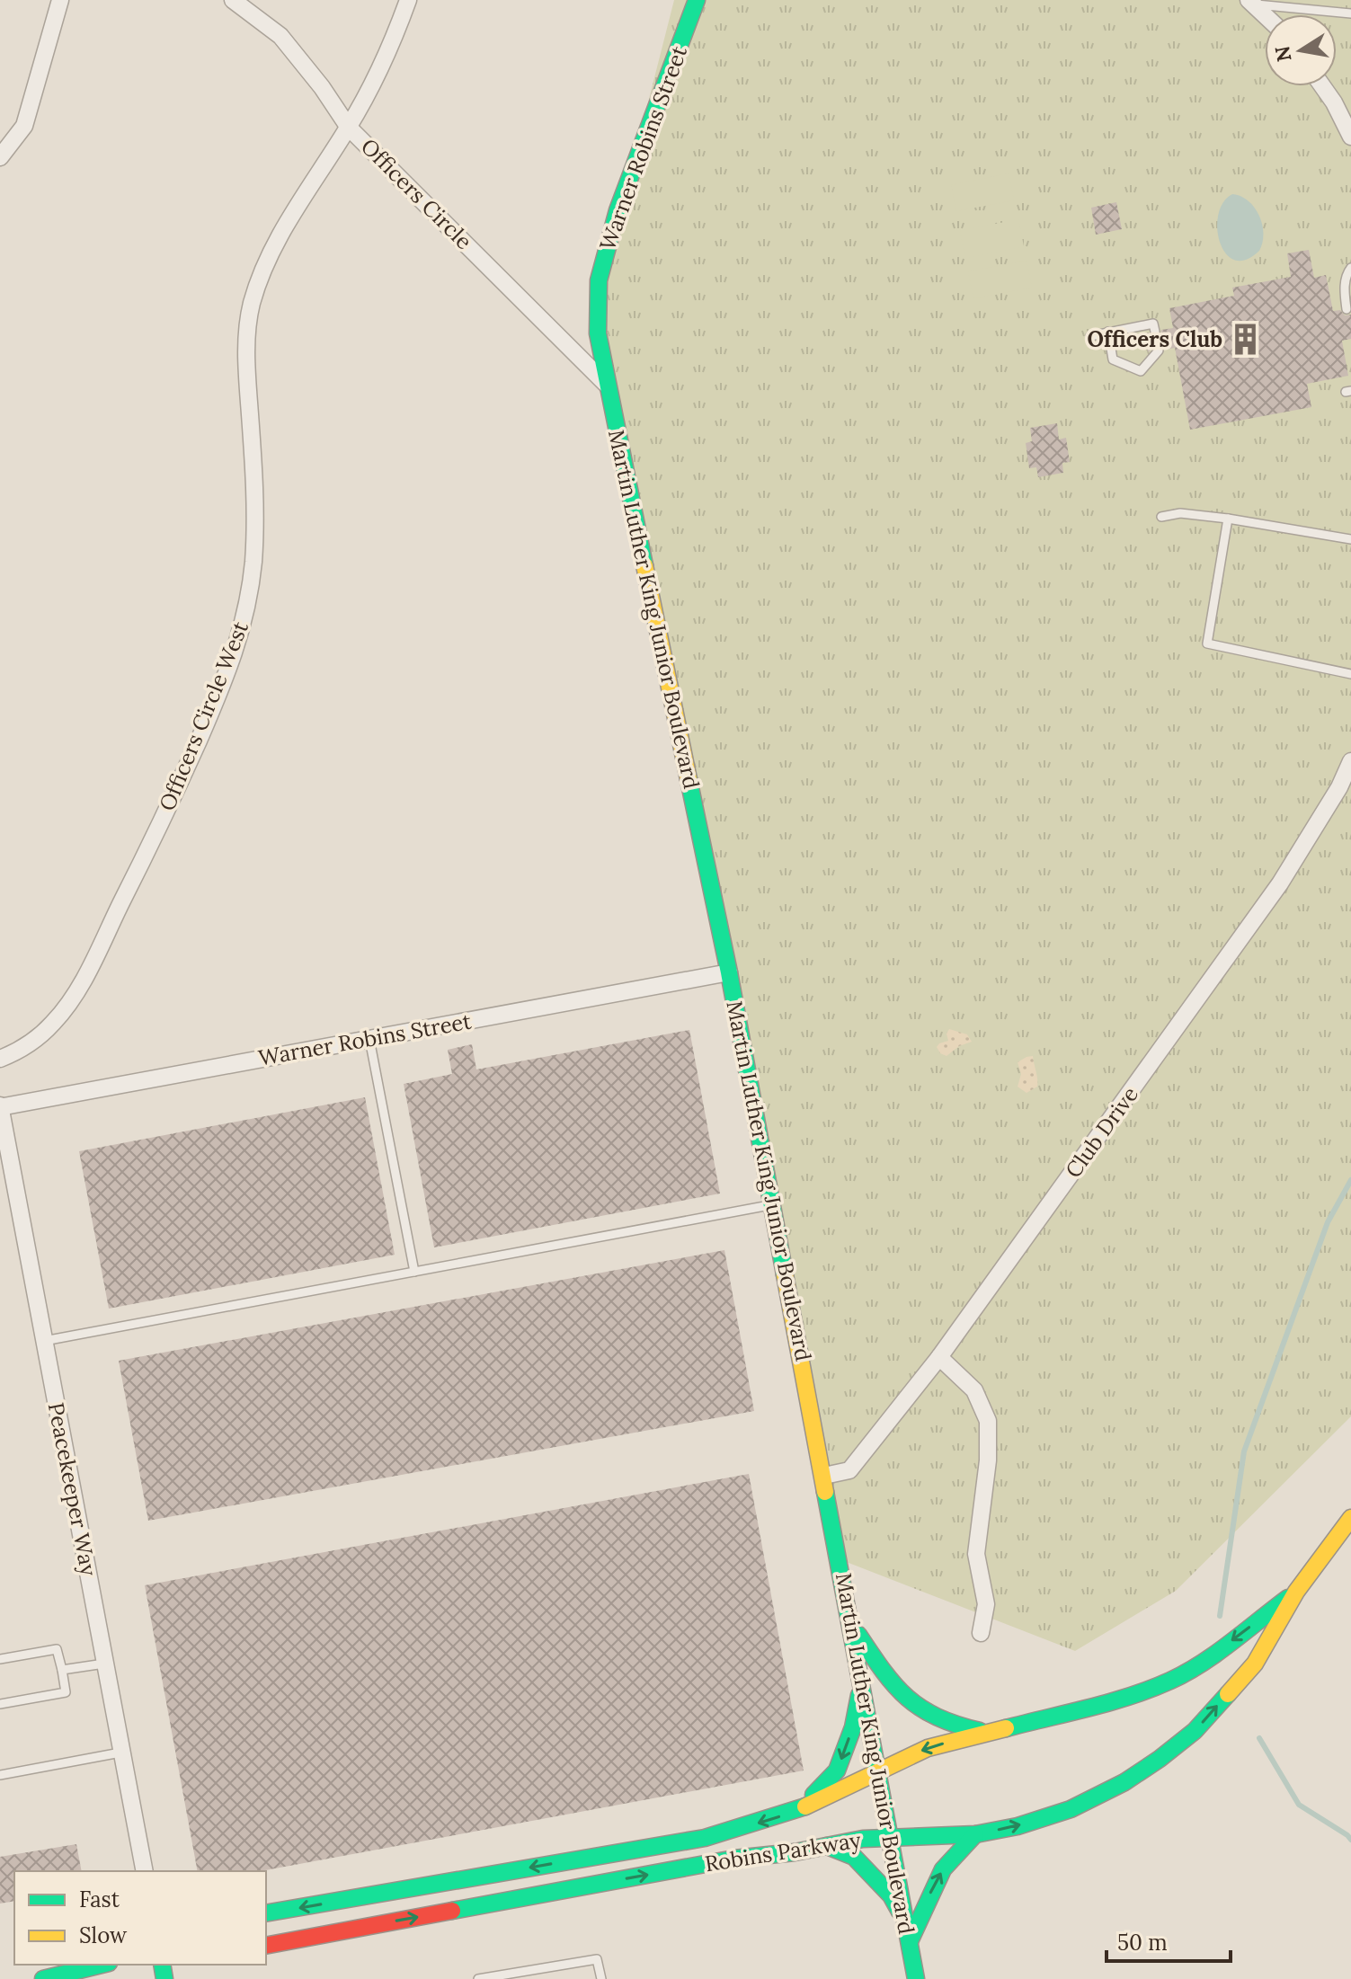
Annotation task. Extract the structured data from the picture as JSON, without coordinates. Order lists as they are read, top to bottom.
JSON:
{
  "streets": {
    "street": [
      "Warner Robins Street",
      "Officers Circle",
      "Martin Luther King Junior Boulevard",
      "Officers Circle West",
      "Club Drive",
      "Peacekeeper Way",
      "Robins Parkway"
    ]
  },
  "crossings": [
    ["Warner Robins Street", "Officers Circle"],
    ["Warner Robins Street", "Martin Luther King Junior Boulevard"],
    ["Warner Robins Street", "Peacekeeper Way"],
    ["Officers Circle", "Martin Luther King Junior Boulevard"],
    ["Officers Circle", "Officers Circle West"],
    ["Martin Luther King Junior Boulevard", "Club Drive"],
    ["Martin Luther King Junior Boulevard", "Robins Parkway"]
  ],
  "places": {
    "building": ["Officers Club"]
  },
  "legend": ["Fast", "Slow"],
  "scale_bar": "50 m",
  "north": "left"
}
